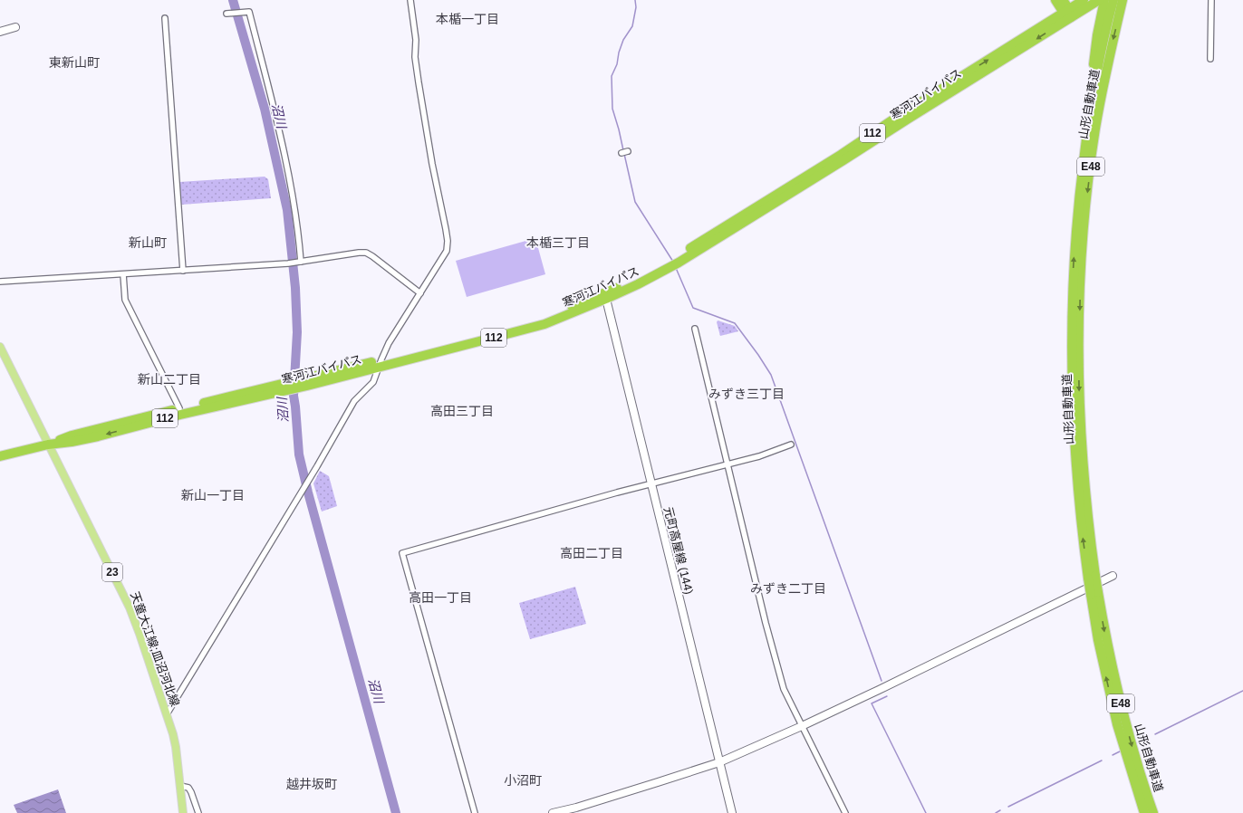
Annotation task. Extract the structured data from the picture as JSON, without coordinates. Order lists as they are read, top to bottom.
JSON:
{
  "streets": {
    "highway": [
      "寒河江バイパス",
      "山形自動車道",
      "112",
      "E48"
    ],
    "main road": ["23", "天童大江線;皿沼河北線"],
    "street": ["元町高屋線 (144)"]
  },
  "crossings": [
    ["寒河江バイパス", "山形自動車道"],
    ["寒河江バイパス", "元町高屋線 (144)"],
    ["寒河江バイパス", "天童大江線;皿沼河北線"]
  ],
  "districts": [
    "本楯一丁目",
    "東新山町",
    "新山町",
    "本楯三丁目",
    "新山二丁目",
    "みずき三丁目",
    "高田三丁目",
    "新山一丁目",
    "高田二丁目",
    "みずき二丁目",
    "高田一丁目",
    "小沼町",
    "越井坂町"
  ],
  "water": ["沼川"]
}
